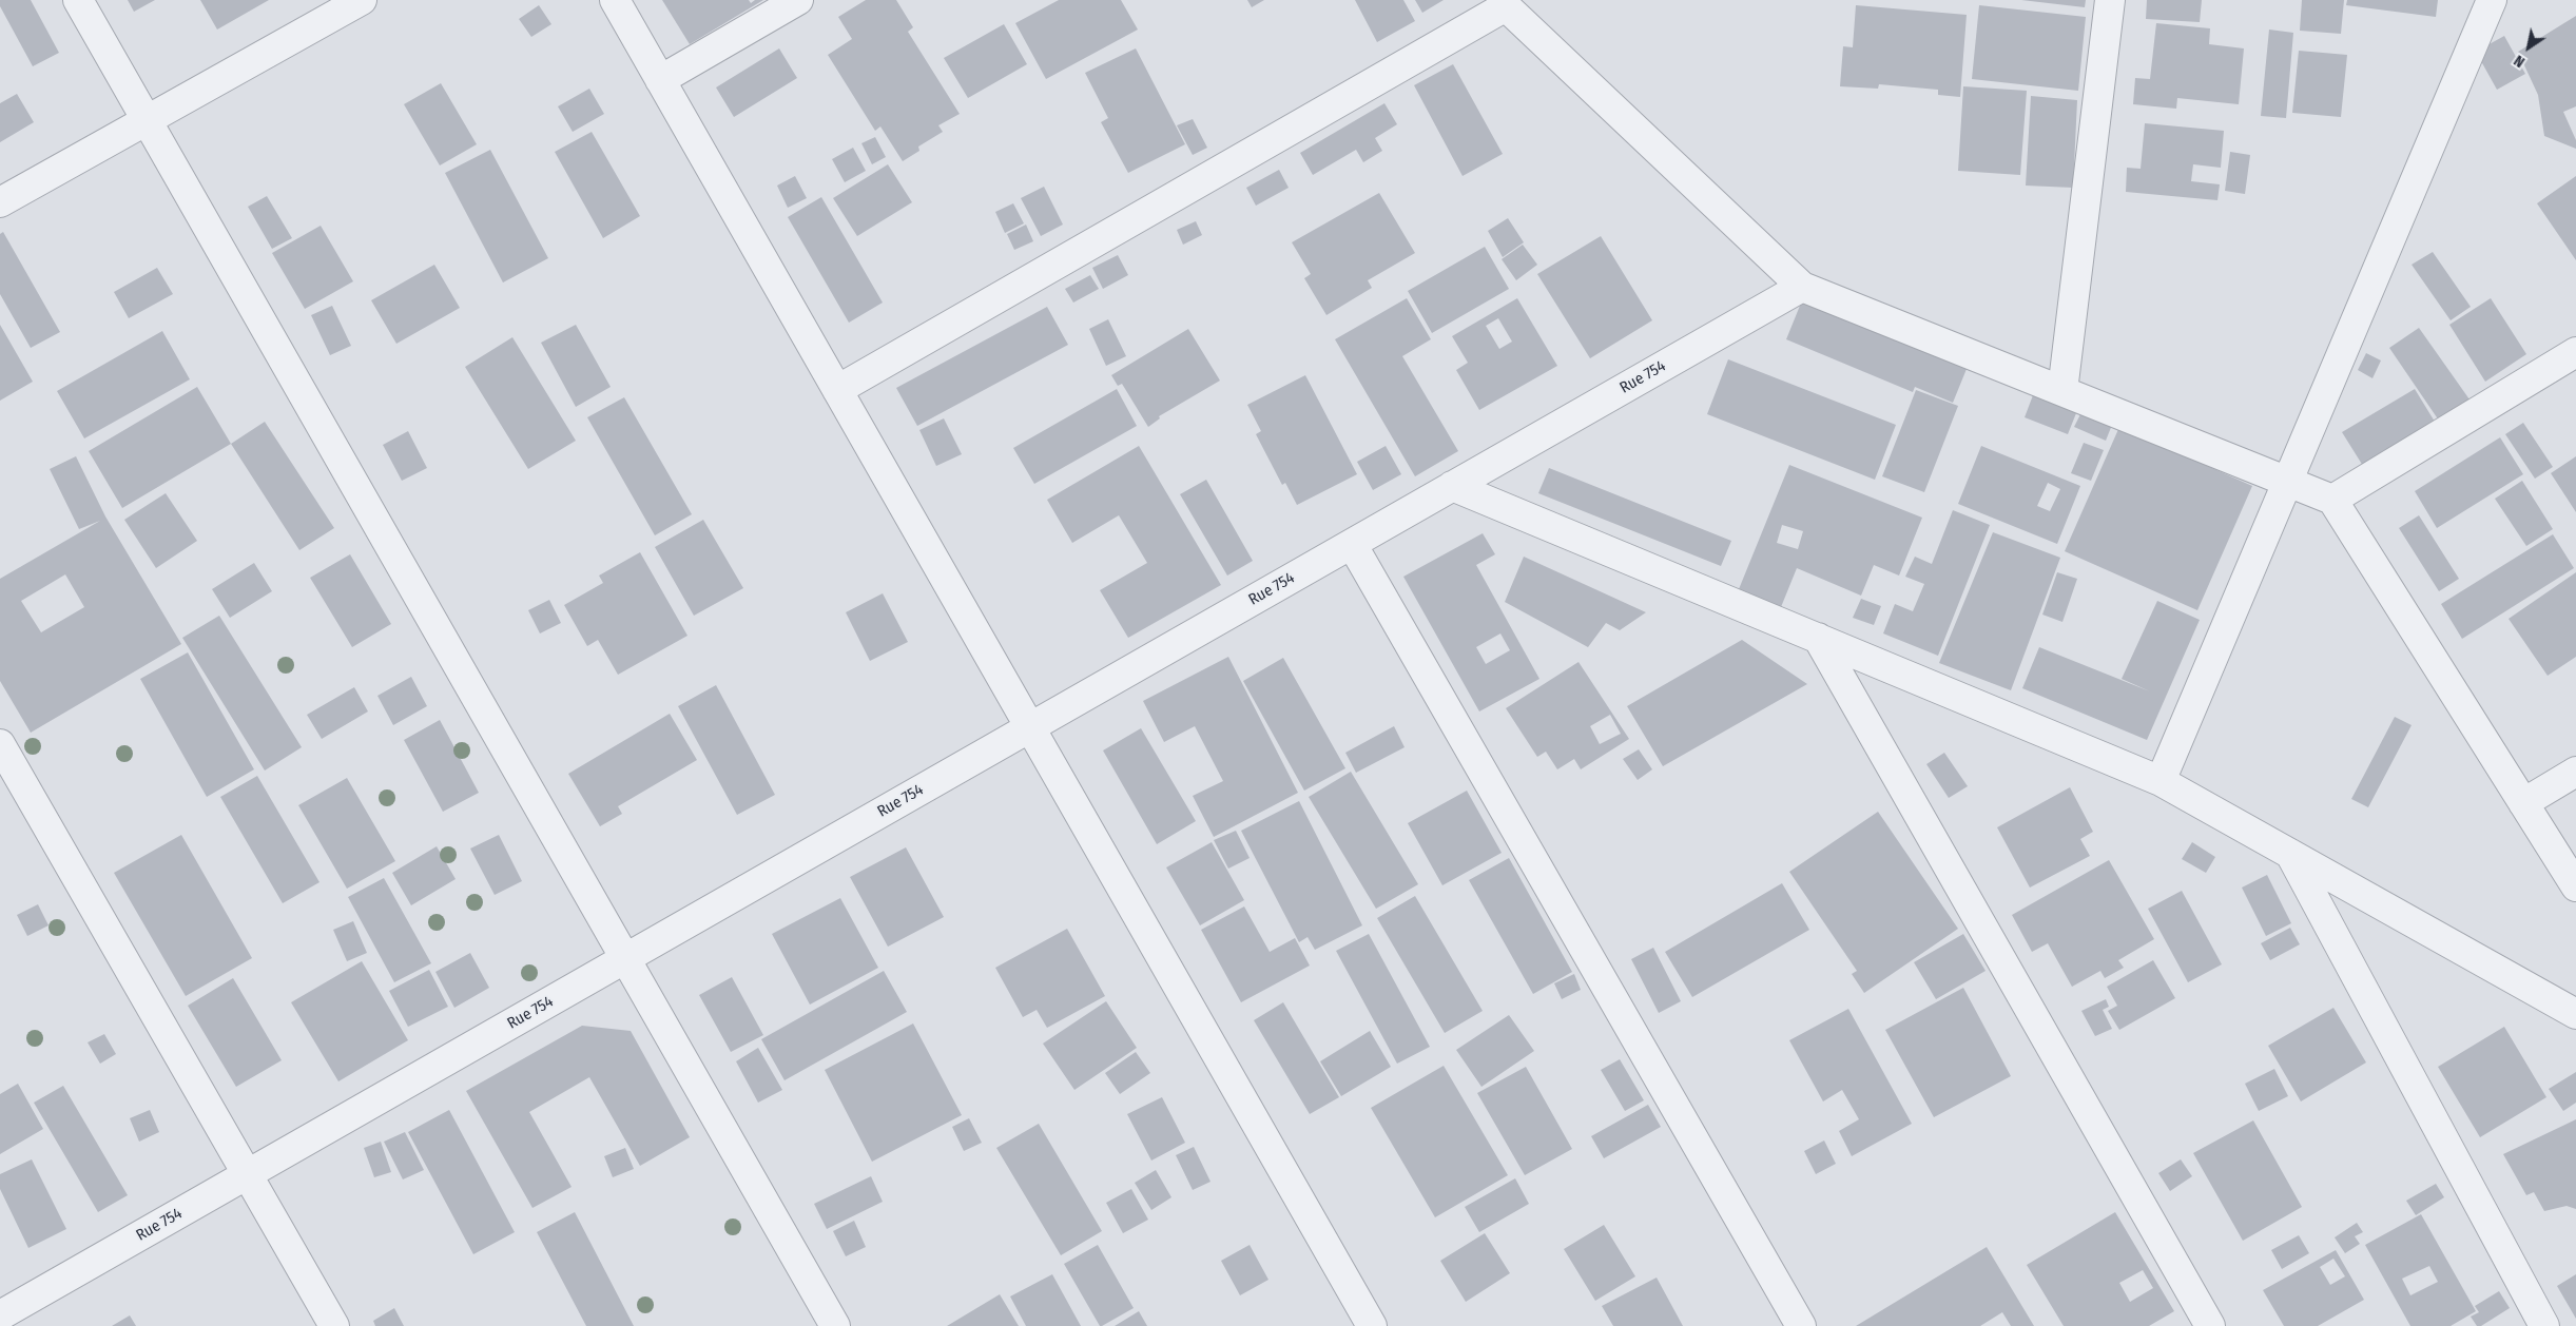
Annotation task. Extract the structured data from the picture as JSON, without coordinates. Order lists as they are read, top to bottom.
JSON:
{
  "streets": {
    "street": ["Rue 754"]
  },
  "north": "bottom left"
}
